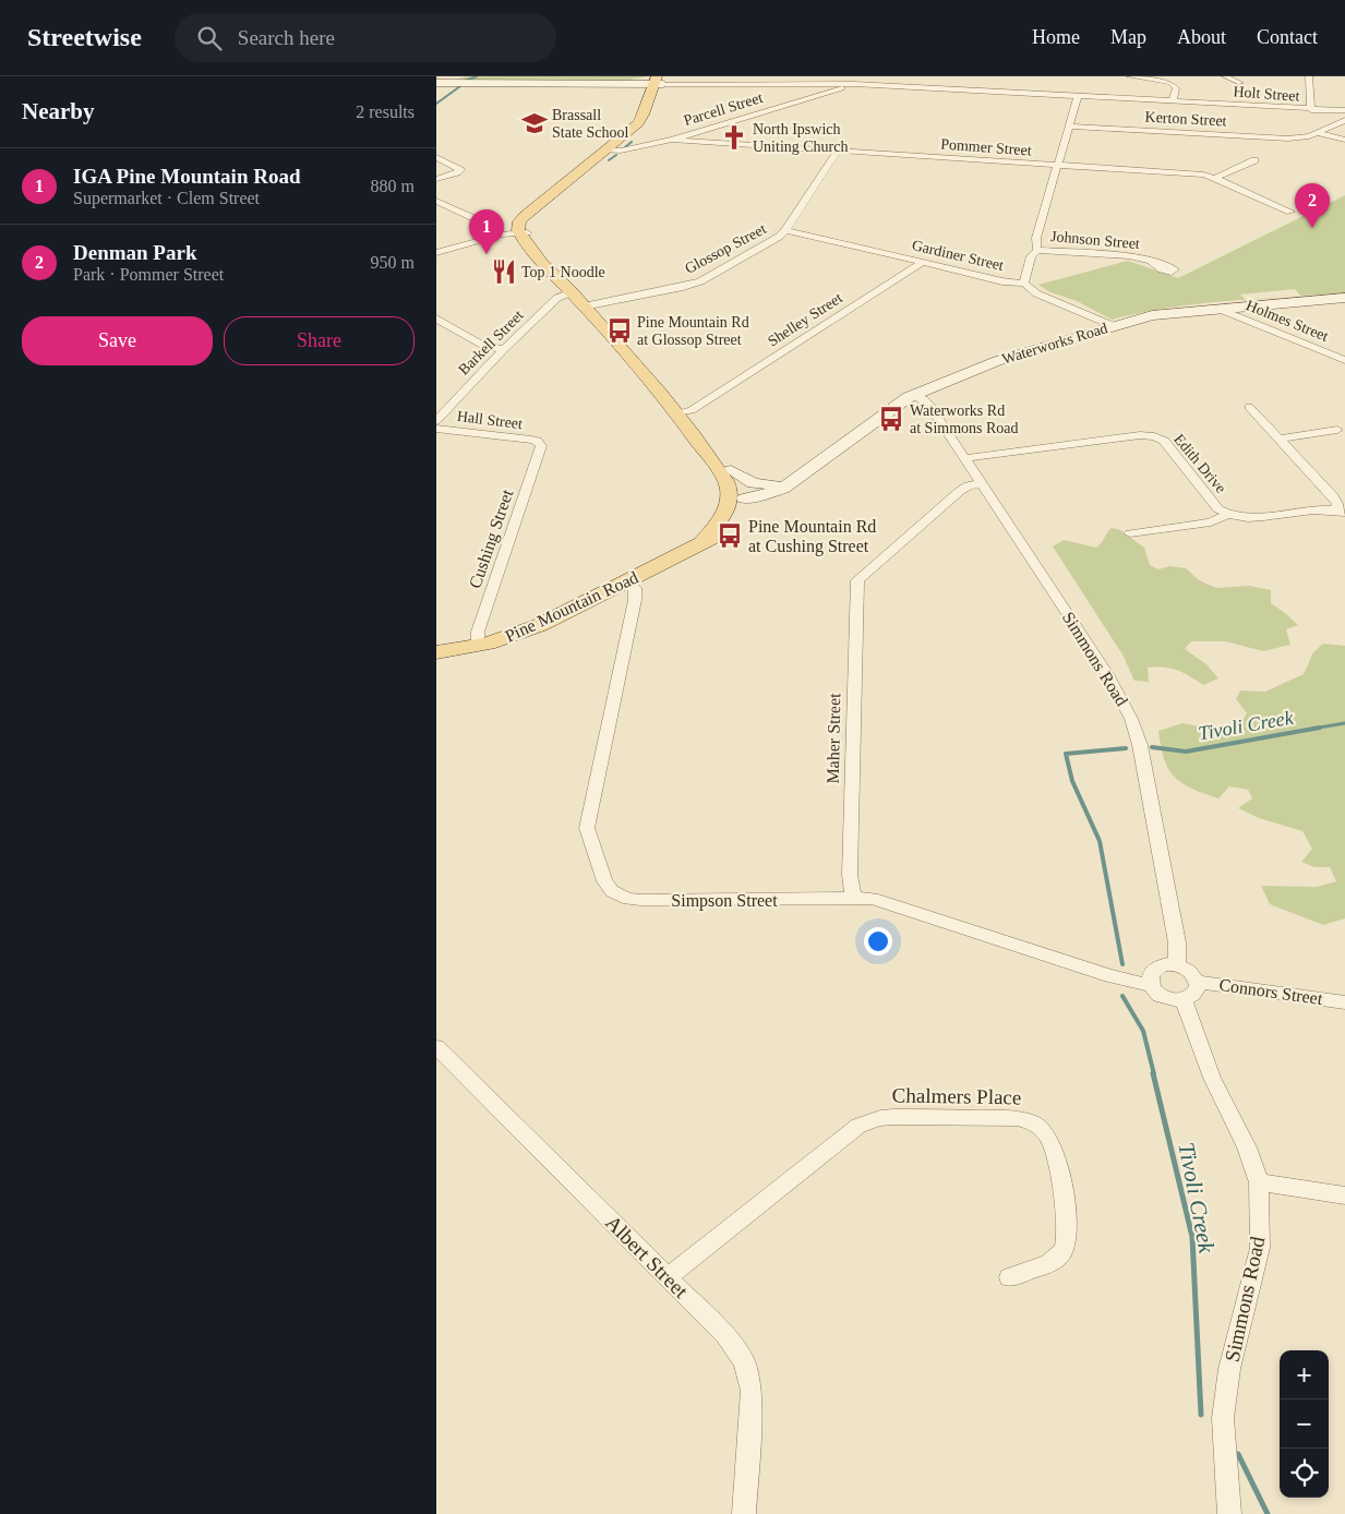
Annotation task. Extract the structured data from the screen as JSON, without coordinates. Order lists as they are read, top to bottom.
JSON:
{
  "streets": {
    "main road": ["Waterworks Road", "Pine Mountain Road"],
    "street": [
      "Holt Street",
      "Parcell Street",
      "Kerton Street",
      "Pommer Street",
      "Johnson Street",
      "Glossop Street",
      "Gardiner Street",
      "Shelley Street",
      "Holmes Street",
      "Barkell Street",
      "Hall Street",
      "Edith Drive",
      "Cushing Street",
      "Simmons Road",
      "Maher Street",
      "Simpson Street",
      "Connors Street",
      "Chalmers Place",
      "Albert Street"
    ]
  },
  "crossings": [
    ["Holt Street", "Parcell Street"],
    ["Parcell Street", "Pommer Street"],
    ["Pommer Street", "Glossop Street"],
    ["Glossop Street", "Gardiner Street"],
    ["Gardiner Street", "Shelley Street"],
    ["Gardiner Street", "Waterworks Road"],
    ["Holmes Street", "Waterworks Road"],
    ["Waterworks Road", "Pine Mountain Road"],
    ["Waterworks Road", "Simmons Road"],
    ["Hall Street", "Cushing Street"],
    ["Edith Drive", "Simmons Road"],
    ["Cushing Street", "Pine Mountain Road"],
    ["Pine Mountain Road", "Simpson Street"],
    ["Simmons Road", "Maher Street"],
    ["Simmons Road", "Simpson Street"],
    ["Simmons Road", "Connors Street"],
    ["Maher Street", "Simpson Street"],
    ["Simpson Street", "Connors Street"],
    ["Chalmers Place", "Albert Street"]
  ],
  "water": ["Tivoli Creek"],
  "places": {
    "school or university": ["Brassall State School"],
    "church": ["North Ipswich Uniting Church"],
    "restaurant": ["Top 1 Noodle"],
    "bus stop": ["Pine Mountain Rd at Glossop Street", "Waterworks Rd at Simmons Road", "Pine Mountain Rd at Cushing Street"]
  },
  "page": {
    "header": "Streetwise",
    "search": "Search here",
    "nav": [
      "Home",
      "Map",
      "About",
      "Contact"
    ],
    "heading": ["Nearby", "2 results"],
    "list": [
      {
        "mark": "1",
        "name": "IGA Pine Mountain Road",
        "note": "Supermarket · Clem Street",
        "value": "880 m"
      },
      {
        "mark": "2",
        "name": "Denman Park",
        "note": "Park · Pommer Street",
        "value": "950 m"
      }
    ],
    "pins": ["2", "1"],
    "buttons": ["Save", "Share"],
    "map_buttons": ["+", "−"]
  }
}
